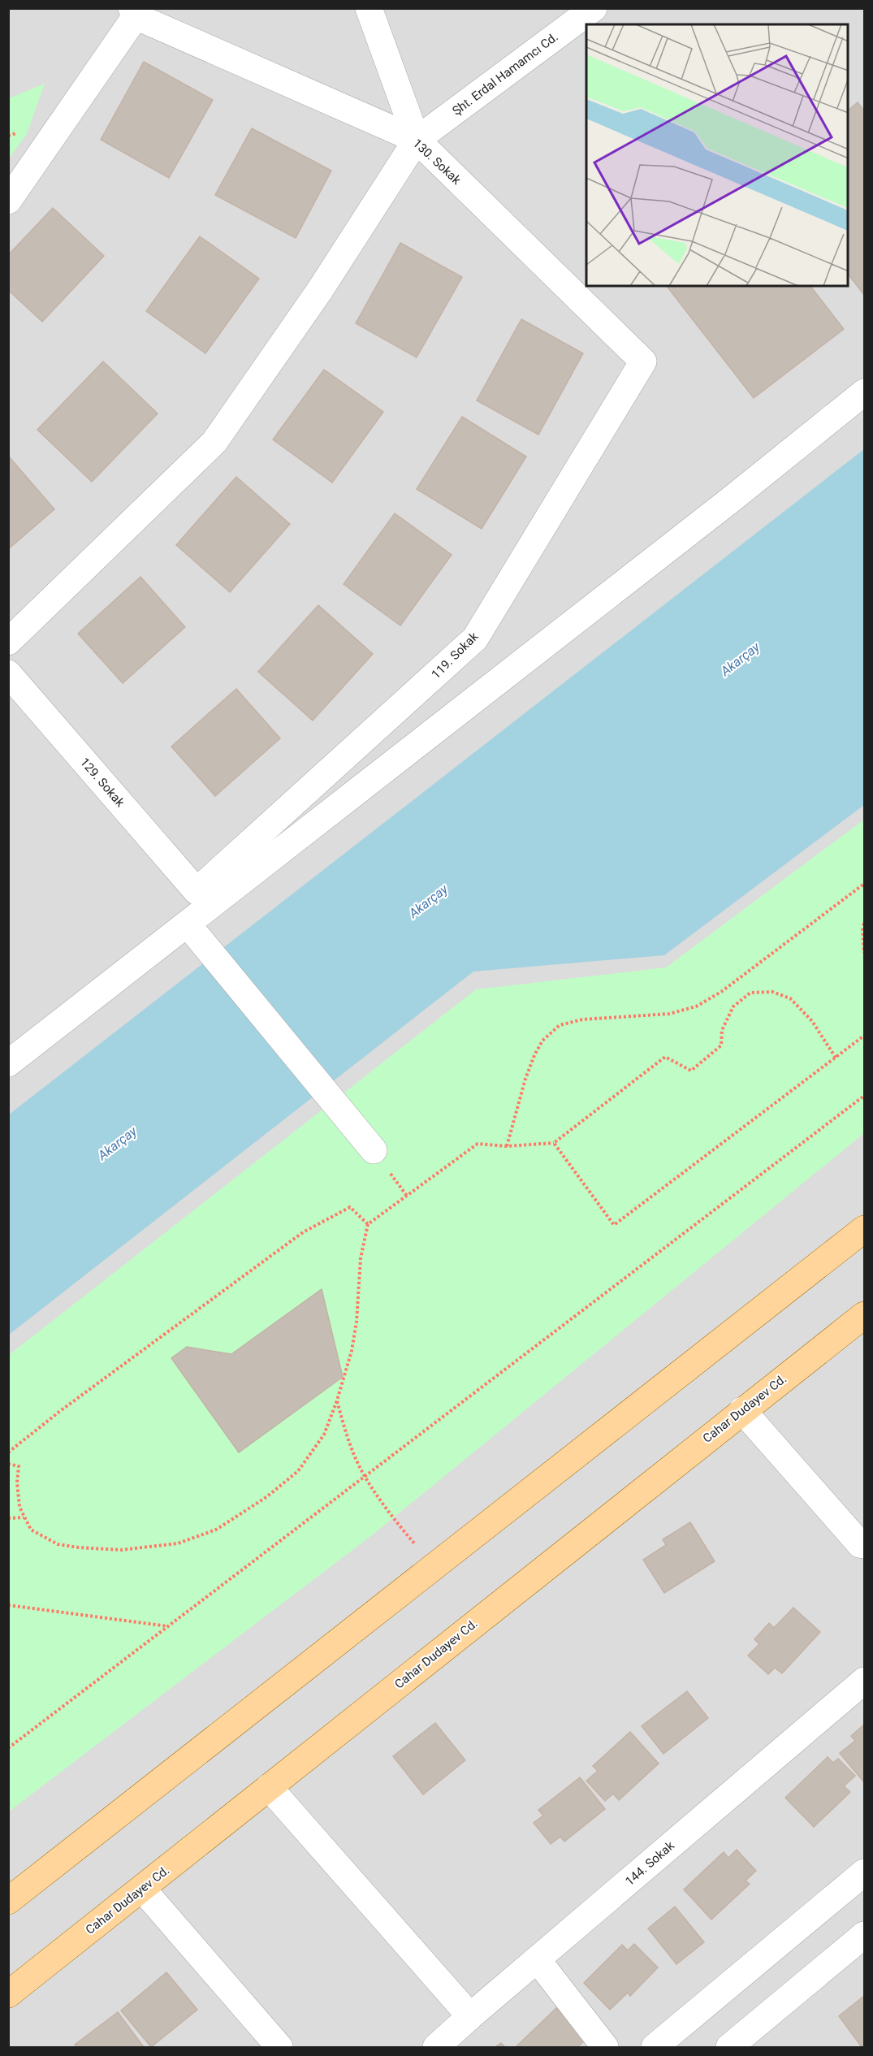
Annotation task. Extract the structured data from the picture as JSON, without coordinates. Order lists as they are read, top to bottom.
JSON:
{
  "streets": {
    "main road": ["Cahar Dudayev Cd."],
    "street": [
      "Şht. Erdal Hamamcı Cd.",
      "130. Sokak",
      "119. Sokak",
      "129. Sokak",
      "144. Sokak"
    ]
  },
  "crossings": [
    ["Şht. Erdal Hamamcı Cd.", "130. Sokak"],
    ["130. Sokak", "119. Sokak"],
    ["119. Sokak", "129. Sokak"]
  ],
  "water": ["Akarçay"]
}
